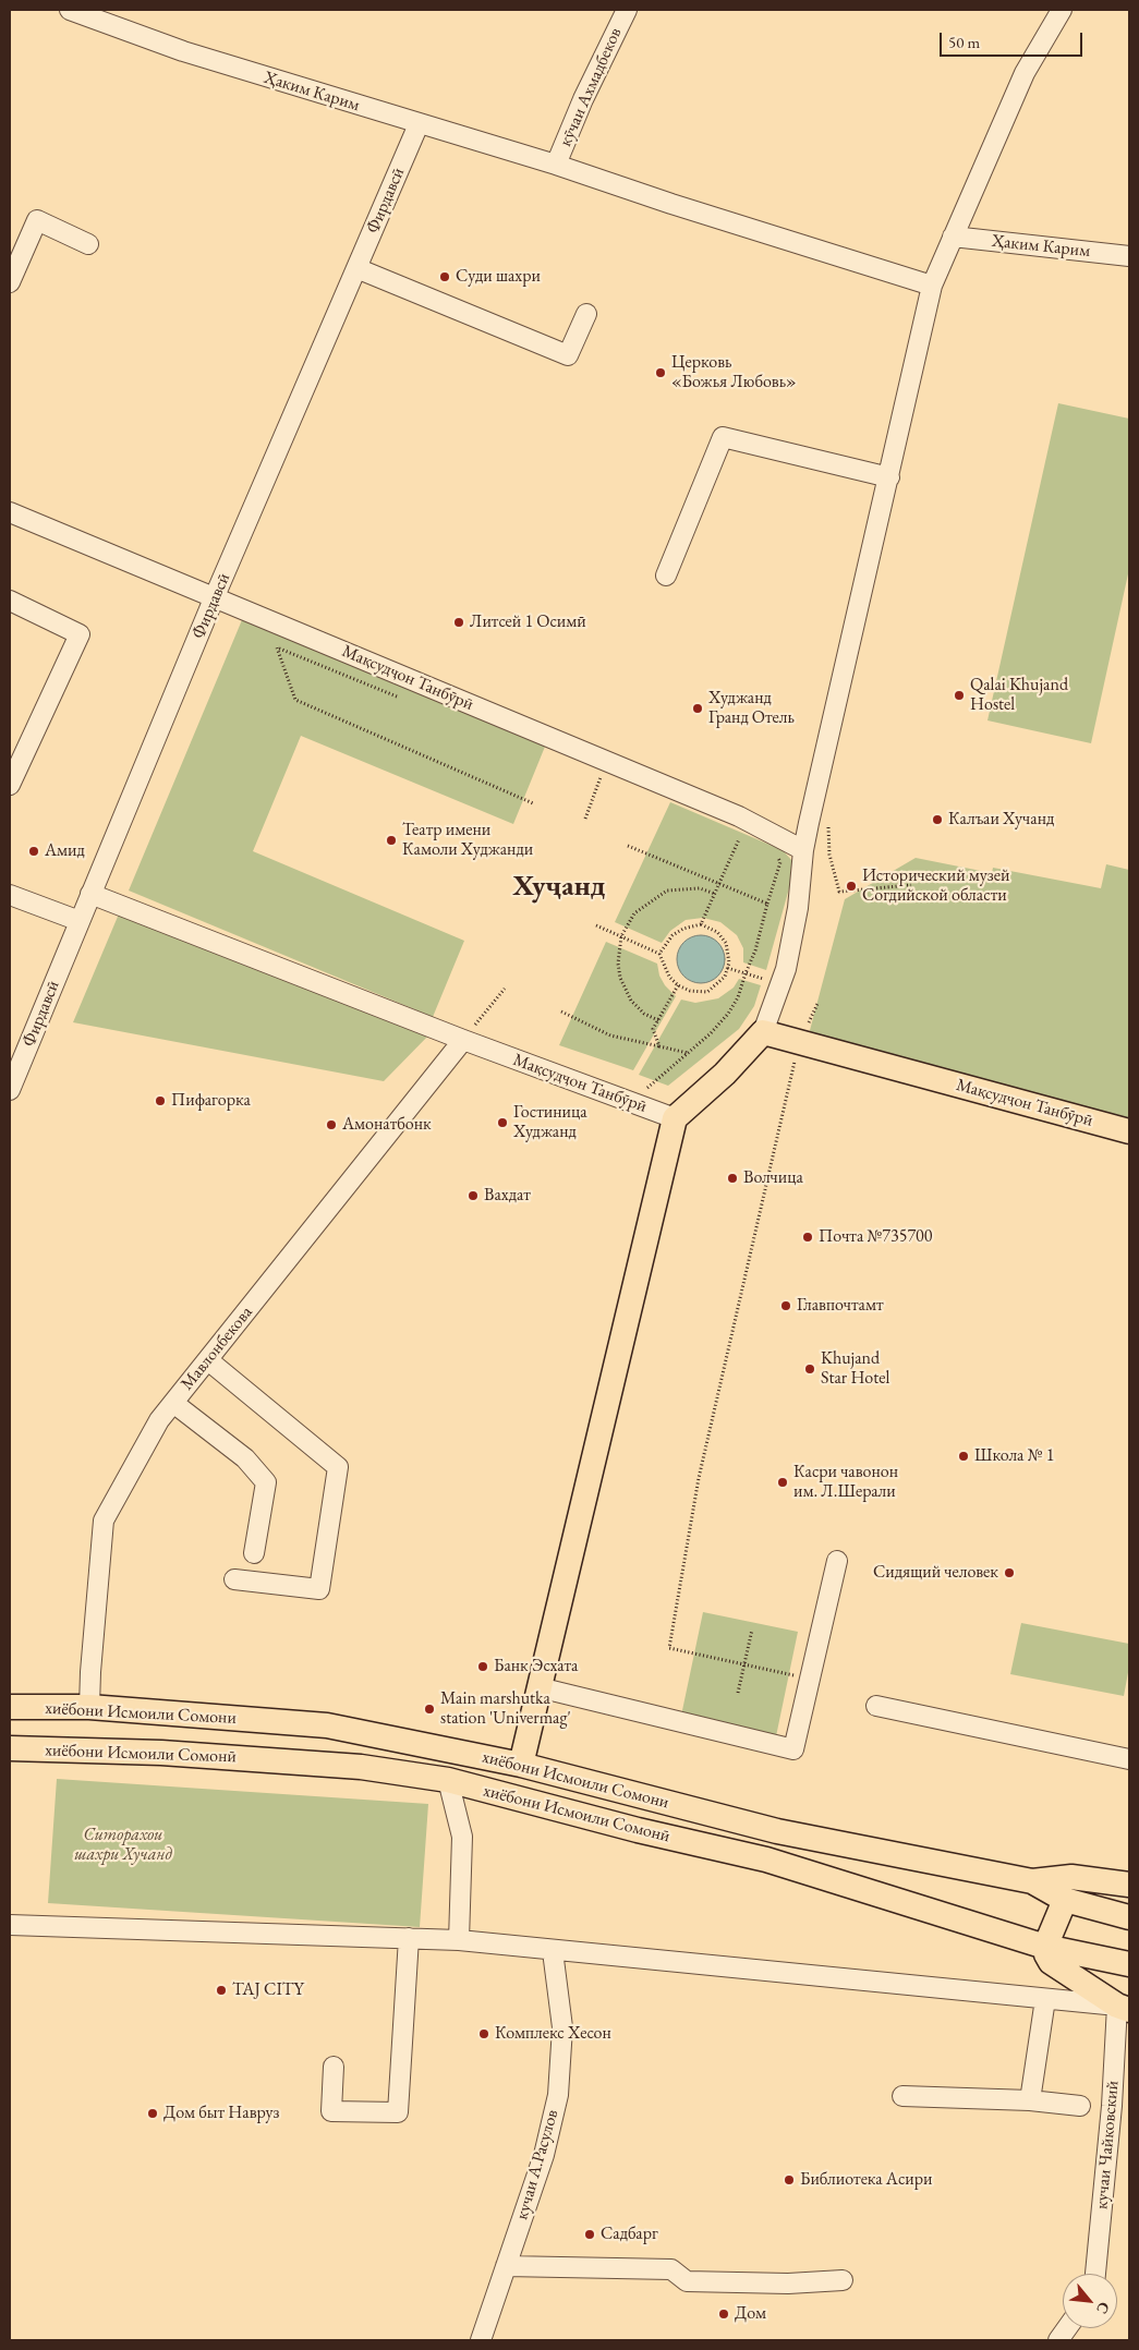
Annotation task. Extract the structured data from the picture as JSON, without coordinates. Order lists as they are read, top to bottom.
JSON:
{
  "streets": {
    "main road": ["Мақсудҷон Танбӯрӣ", "хиёбони Исмоили Сомони", "хиёбони Исмоили Сомонӣ"],
    "street": [
      "кӯчаи Ахмадбеков",
      "Ҳаким Карим",
      "Фирдавсӣ",
      "Мавлонбекова",
      "кучаи Чайковский",
      "кучаи А.Расулов"
    ]
  },
  "crossings": [
    ["кӯчаи Ахмадбеков", "Ҳаким Карим"],
    ["Ҳаким Карим", "Фирдавсӣ"],
    ["Фирдавсӣ", "Мақсудҷон Танбӯрӣ"],
    ["Мақсудҷон Танбӯрӣ", "Мавлонбекова"],
    ["Мавлонбекова", "хиёбони Исмоили Сомони"]
  ],
  "districts": ["Хуҷанд"],
  "parks": ["Ситорахои шахри Хучанд"],
  "places": [
    "Суди шахри",
    "Церковь «Божья Любовь»",
    "Литсей 1 Осимӣ",
    "Qalai Khujand Hostel",
    "Худжанд Гранд Отель",
    "Калъаи Хучанд",
    "Театр имени Камоли Худжанди",
    "Амид",
    "Исторический музей Согдийской области",
    "Пифагорка",
    "Гостиница Худжанд",
    "Амонатбонк",
    "Волчица",
    "Вахдат",
    "Почта №735700",
    "Главпочтамт",
    "Khujand Star Hotel",
    "Школа № 1",
    "Касри чавонон им. Л.Шерали",
    "Сидящий человек",
    "Банк Эсхата",
    "Main marshutka station 'Univermag'",
    "TAJ CITY",
    "Комплекс Хесон",
    "Дом быт Навруз",
    "Библиотека Асири",
    "Садбарг",
    "Дом"
  ],
  "scale_bar": "50 m",
  "north": "bottom right"
}
